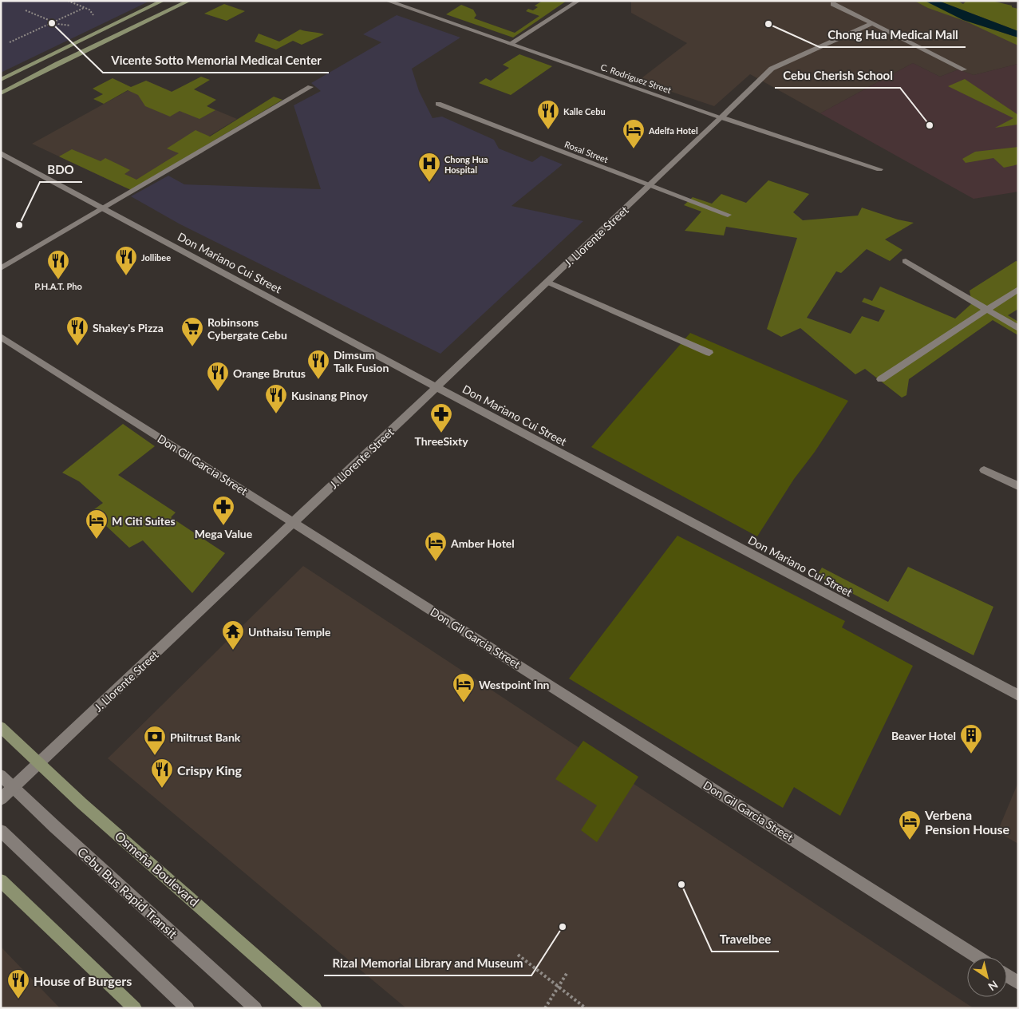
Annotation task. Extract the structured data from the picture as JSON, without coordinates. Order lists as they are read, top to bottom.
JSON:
{
  "streets": {
    "main road": ["Osmeña Boulevard"],
    "street": [
      "C. Rodriguez Street",
      "Rosal Street",
      "J. Llorente Street",
      "Don Mariano Cui Street",
      "Don Gil Garcia Street",
      "Cebu Bus Rapid Transit"
    ]
  },
  "crossings": [
    ["C. Rodriguez Street", "J. Llorente Street"],
    ["Rosal Street", "J. Llorente Street"],
    ["J. Llorente Street", "Don Mariano Cui Street"],
    ["J. Llorente Street", "Don Gil Garcia Street"],
    ["J. Llorente Street", "Osmeña Boulevard"],
    ["J. Llorente Street", "Cebu Bus Rapid Transit"]
  ],
  "places": {
    "other": [
      "Vicente Sotto Memorial Medical Center",
      "Chong Hua Medical Mall",
      "Cebu Cherish School",
      "BDO",
      "Travelbee",
      "Rizal Memorial Library and Museum"
    ],
    "restaurant": [
      "Kalle Cebu",
      "Jollibee",
      "P.H.A.T. Pho",
      "Shakey's Pizza",
      "Dimsum Talk Fusion",
      "Orange Brutus",
      "Kusinang Pinoy",
      "Crispy King",
      "House of Burgers"
    ],
    "hotel": [
      "Adelfa Hotel",
      "M Citi Suites",
      "Amber Hotel",
      "Westpoint Inn",
      "Verbena Pension House"
    ],
    "hospital": ["Chong Hua Hospital"],
    "supermarket": ["Robinsons Cybergate Cebu"],
    "pharmacy": ["ThreeSixty", "Mega Value"],
    "temple": ["Unthaisu Temple"],
    "building": ["Beaver Hotel"],
    "bank": ["Philtrust Bank"]
  },
  "north": "bottom right"
}
